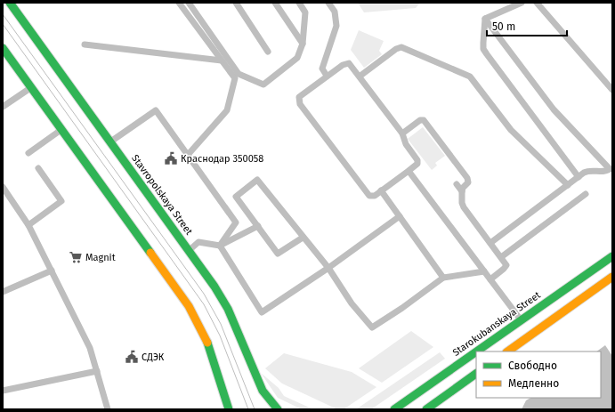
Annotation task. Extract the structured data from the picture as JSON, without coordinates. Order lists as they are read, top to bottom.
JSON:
{
  "streets": {
    "main road": ["Stavropolskaya Street", "Starokubanskaya Street"]
  },
  "places": {
    "public building": ["Краснодар 350058", "СДЭК"],
    "supermarket": ["Magnit"]
  },
  "legend": ["Свободно", "Медленно"],
  "scale_bar": "50 m"
}
